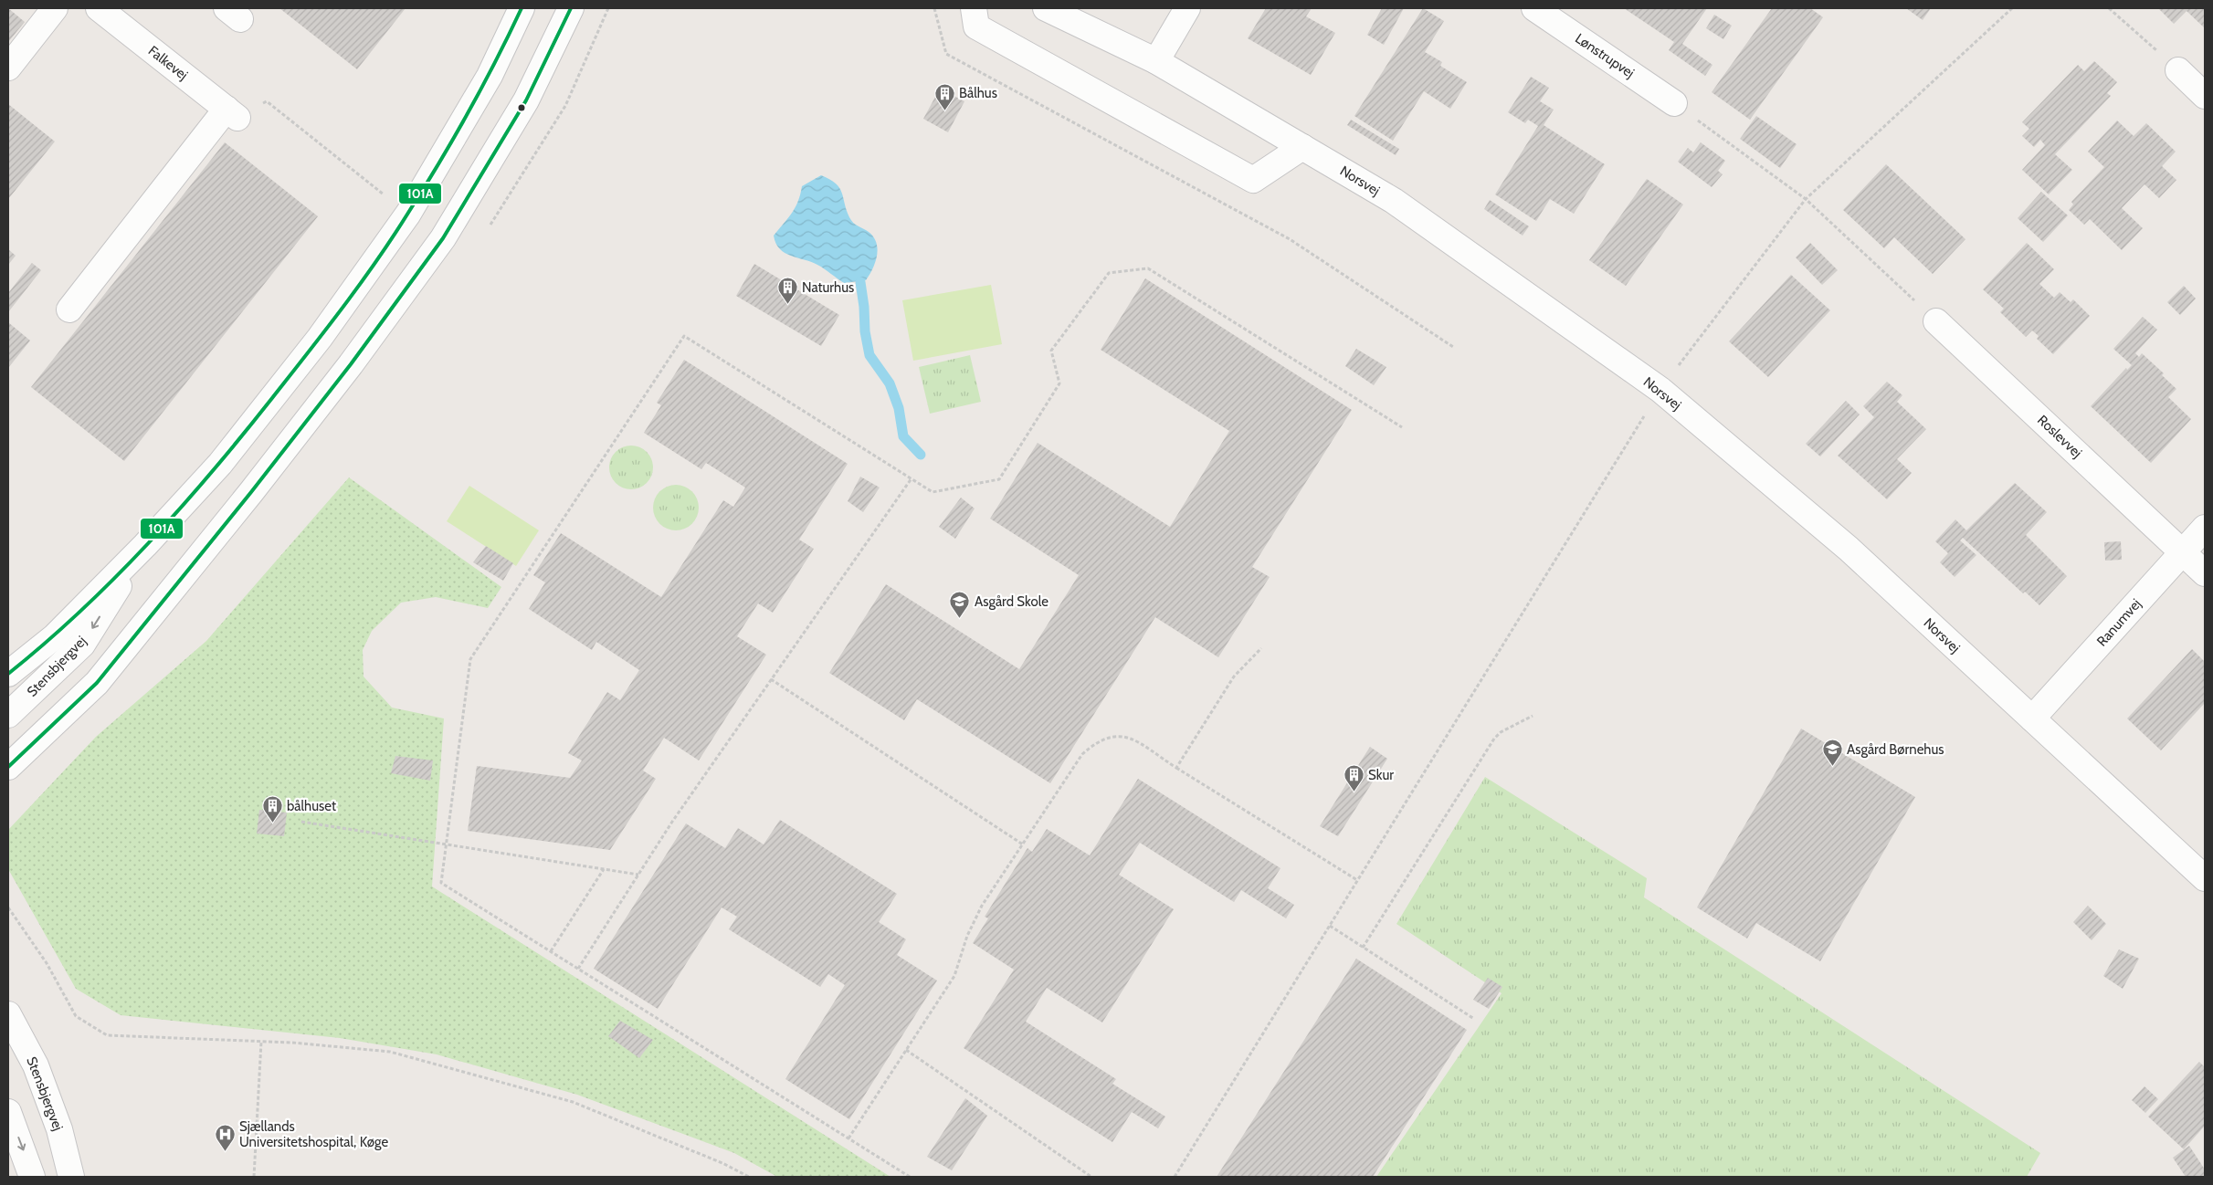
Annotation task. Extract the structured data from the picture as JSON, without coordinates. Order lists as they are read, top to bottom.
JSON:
{
  "streets": {
    "street": [
      "Lønstrupvej",
      "Falkevej",
      "Norsvej",
      "Roslevvej",
      "Ranumvej",
      "Stensbjergvej"
    ]
  },
  "crossings": [
    ["Norsvej", "Ranumvej"],
    ["Roslevvej", "Ranumvej"]
  ],
  "places": {
    "building": [
      "Bålhus",
      "Naturhus",
      "Skur",
      "bålhuset"
    ],
    "school or university": ["Asgård Skole", "Asgård Børnehus"],
    "hospital": ["Sjællands Universitetshospital, Køge"]
  },
  "lines": ["transit line 101A"]
}
